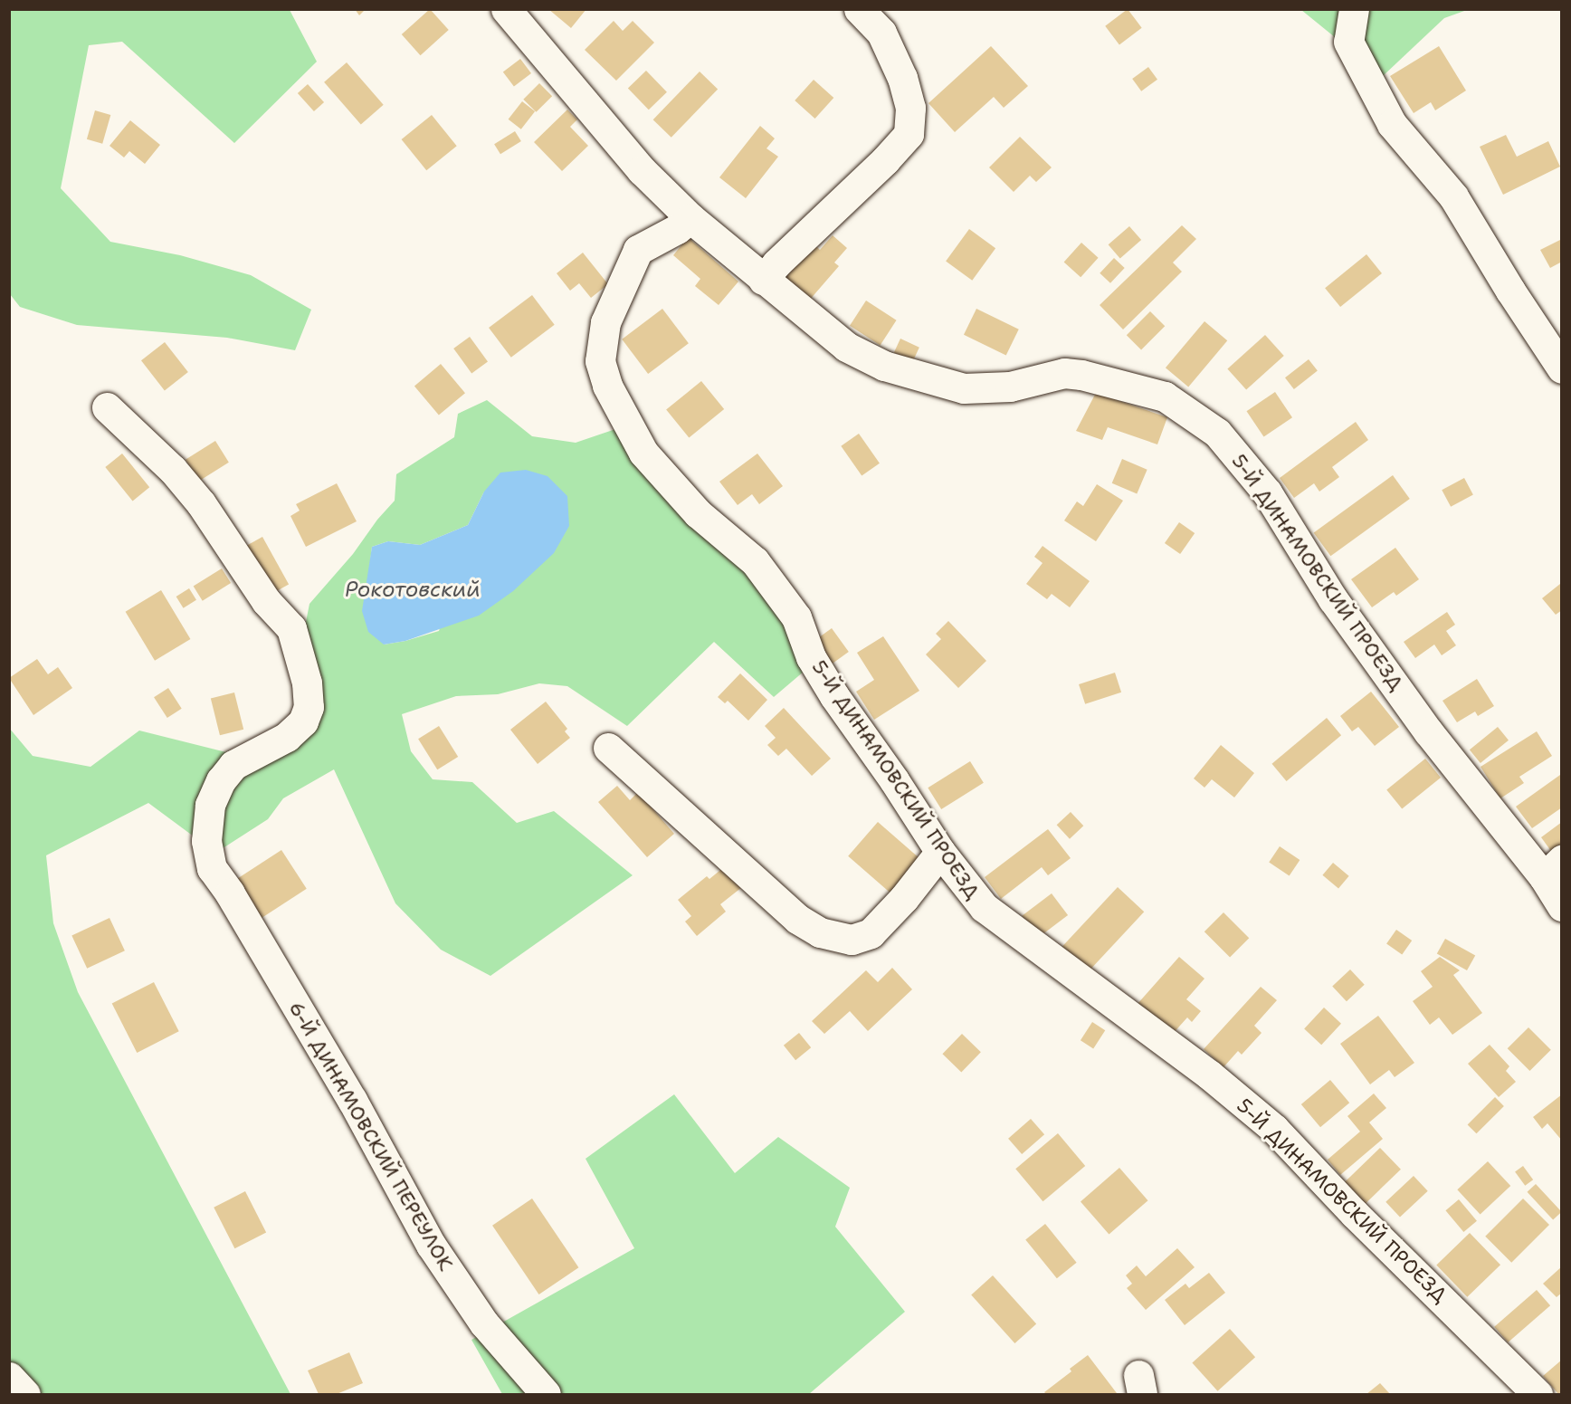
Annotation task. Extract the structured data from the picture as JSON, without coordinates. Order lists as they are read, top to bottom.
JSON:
{
  "streets": {
    "street": ["5-Й ДИНАМОВСКИЙ ПРОЕЗД", "6-Й ДИНАМОВСКИЙ ПЕРЕУЛОК"]
  },
  "water": ["Рокотовский"]
}
